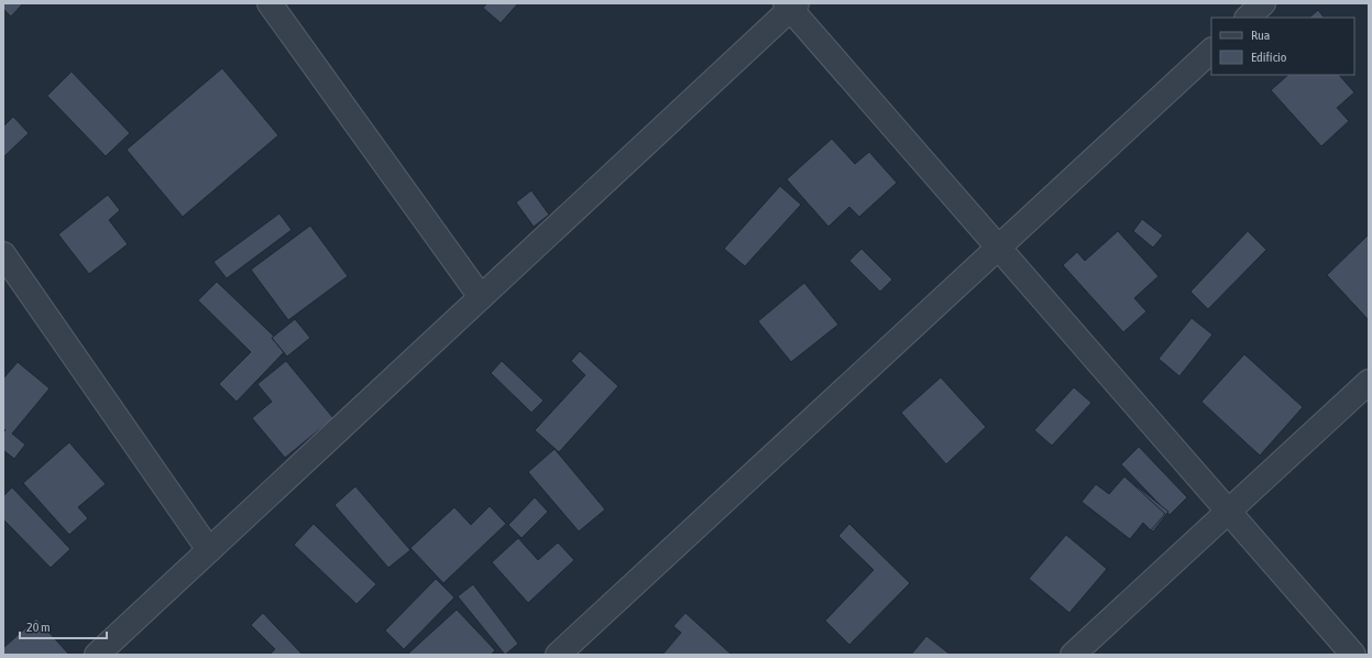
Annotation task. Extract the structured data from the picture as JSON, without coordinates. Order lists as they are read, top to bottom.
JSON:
{
  "legend": ["Rua", "Edifício"],
  "scale_bar": "20 m"
}
